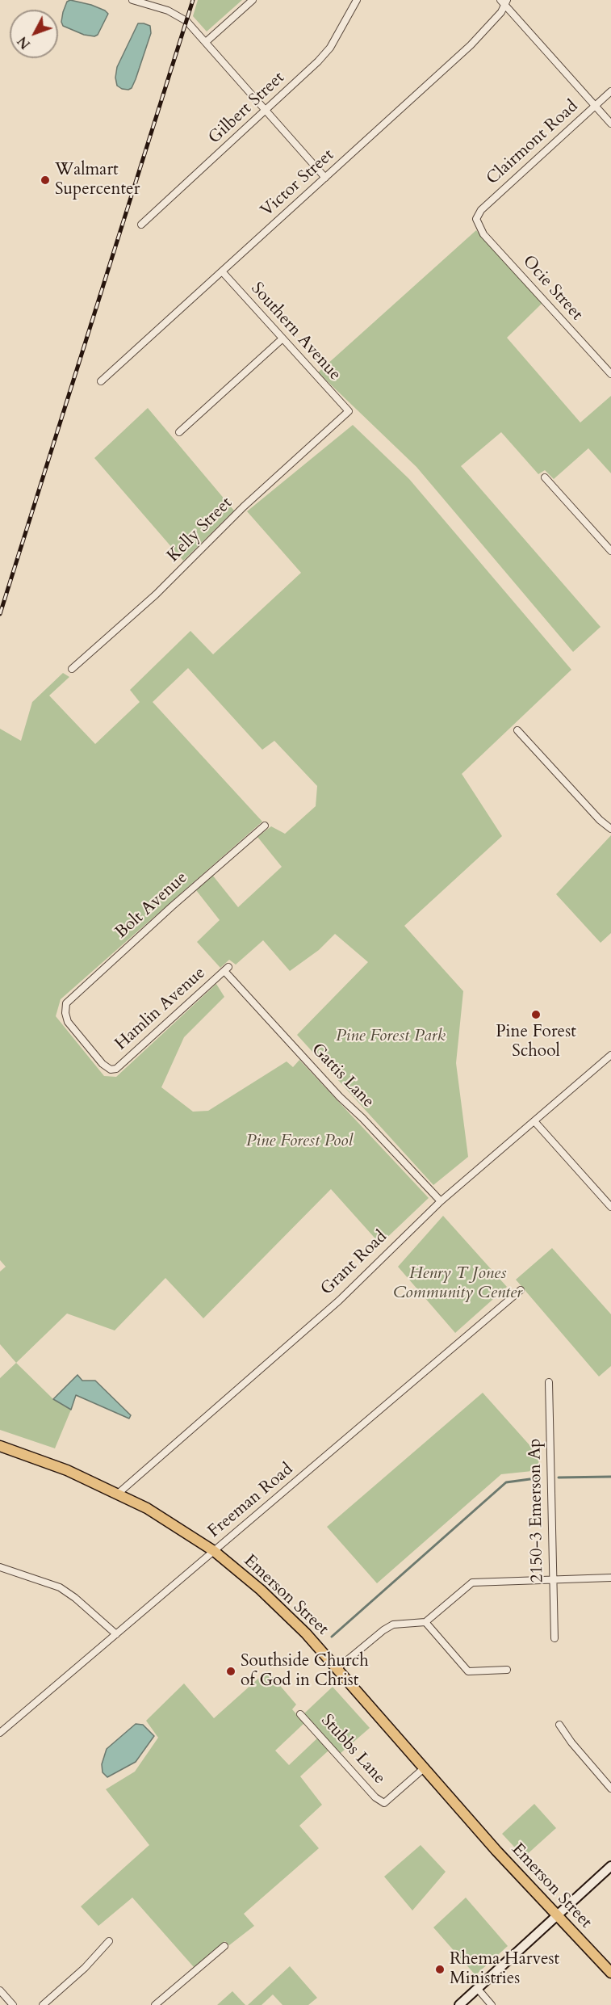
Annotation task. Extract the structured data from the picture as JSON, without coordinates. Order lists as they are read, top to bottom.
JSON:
{
  "streets": {
    "main road": ["Emerson Street"],
    "street": [
      "Gilbert Street",
      "Clairmont Road",
      "Victor Street",
      "Ocie Street",
      "Southern Avenue",
      "Kelly Street",
      "Bolt Avenue",
      "Hamlin Avenue",
      "Gattis Lane",
      "Grant Road",
      "Freeman Road",
      "2150-3 Emerson Ap",
      "Stubbs Lane"
    ]
  },
  "crossings": [
    ["Clairmont Road", "Ocie Street"],
    ["Victor Street", "Southern Avenue"],
    ["Southern Avenue", "Kelly Street"],
    ["Bolt Avenue", "Hamlin Avenue"],
    ["Hamlin Avenue", "Gattis Lane"],
    ["Gattis Lane", "Grant Road"],
    ["Grant Road", "Emerson Street"],
    ["Freeman Road", "Emerson Street"],
    ["Emerson Street", "Stubbs Lane"]
  ],
  "parks": ["Pine Forest Park", "Pine Forest Pool", "Henry T Jones Community Center"],
  "places": [
    "Walmart Supercenter",
    "Pine Forest School",
    "Southside Church of God in Christ",
    "Rhema Harvest Ministries"
  ],
  "north": "bottom left"
}
